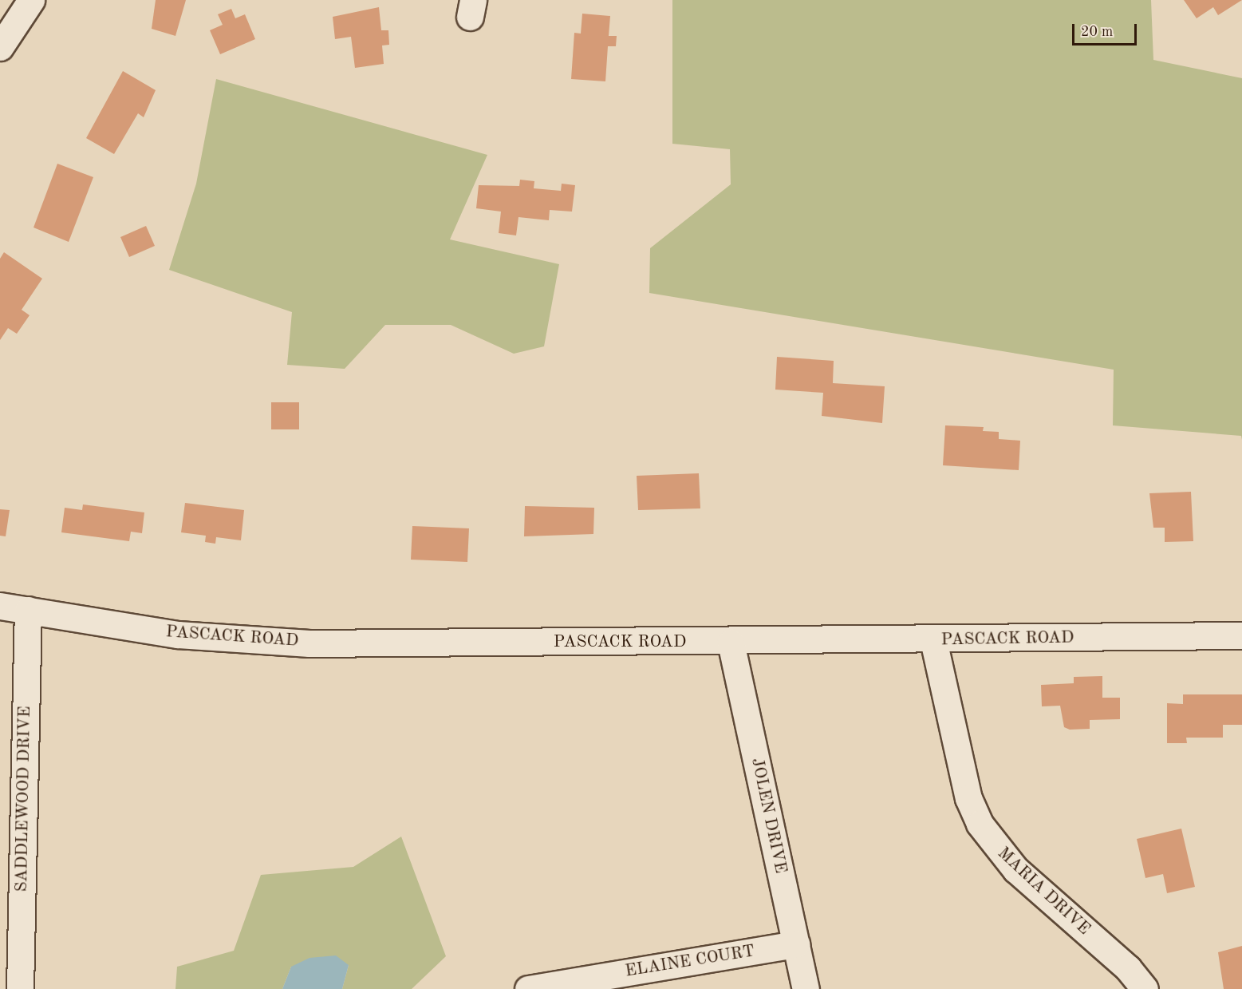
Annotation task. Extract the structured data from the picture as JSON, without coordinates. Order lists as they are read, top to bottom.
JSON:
{
  "streets": {
    "street": [
      "PASCACK ROAD",
      "SADDLEWOOD DRIVE",
      "JOLEN DRIVE",
      "MARIA DRIVE",
      "ELAINE COURT"
    ]
  },
  "crossings": [
    ["PASCACK ROAD", "SADDLEWOOD DRIVE"],
    ["PASCACK ROAD", "JOLEN DRIVE"],
    ["PASCACK ROAD", "MARIA DRIVE"],
    ["JOLEN DRIVE", "ELAINE COURT"]
  ],
  "scale_bar": "20 m"
}
